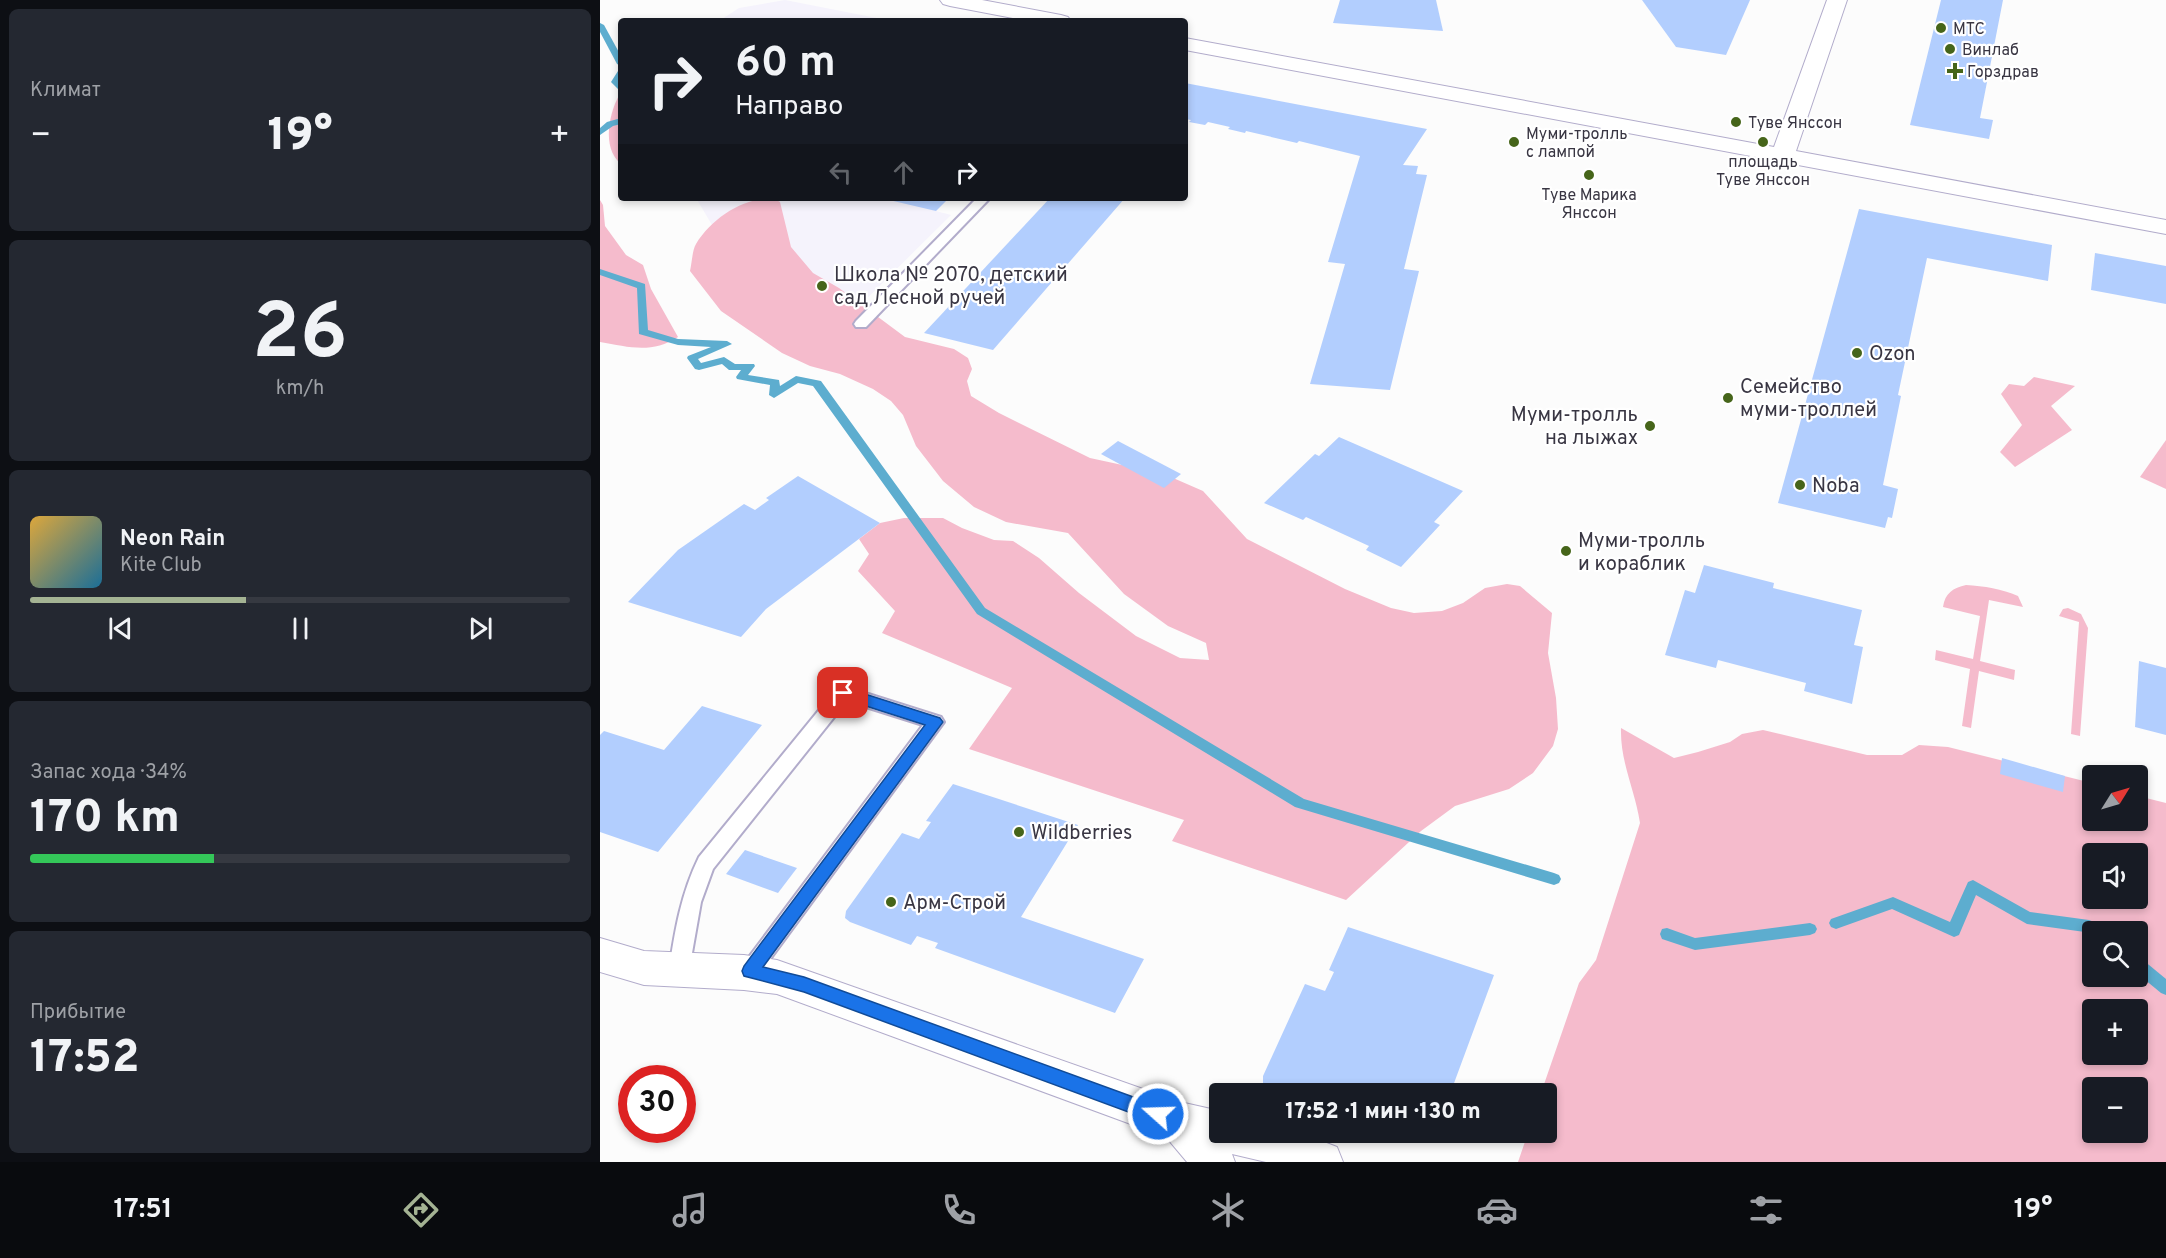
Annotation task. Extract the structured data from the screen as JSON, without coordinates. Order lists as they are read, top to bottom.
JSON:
{
  "places": {
    "other": [
      "МТС",
      "Винлаб",
      "Туве Янссон",
      "Муми-тролль с лампой",
      "площадь Туве Янссон",
      "Туве Марика Янссон",
      "Школа № 2070, детский сад Лесной ручей",
      "Ozon",
      "Семейство муми-троллей",
      "Муми-тролль на лыжах",
      "Noba",
      "Муми-тролль и кораблик",
      "Wildberries",
      "Арм-Строй"
    ],
    "health": ["Горздрав"]
  },
  "north": "top right",
  "page": {
    "tile": [
      "Климат",
      ["26", "km/h"],
      ["Запас хода · 34%", "170 km"],
      ["Прибытие", "17:52"]
    ],
    "turn": ["60 m", "Направо"],
    "heat": ["−", "19°", "+"],
    "song": ["Neon Rain", "Kite Club"],
    "map_buttons": ["+", "−"],
    "limit": "30",
    "trip": "17:52 · 1 мин · 130 m",
    "tabs": ["17:51", "19°"]
  }
}
